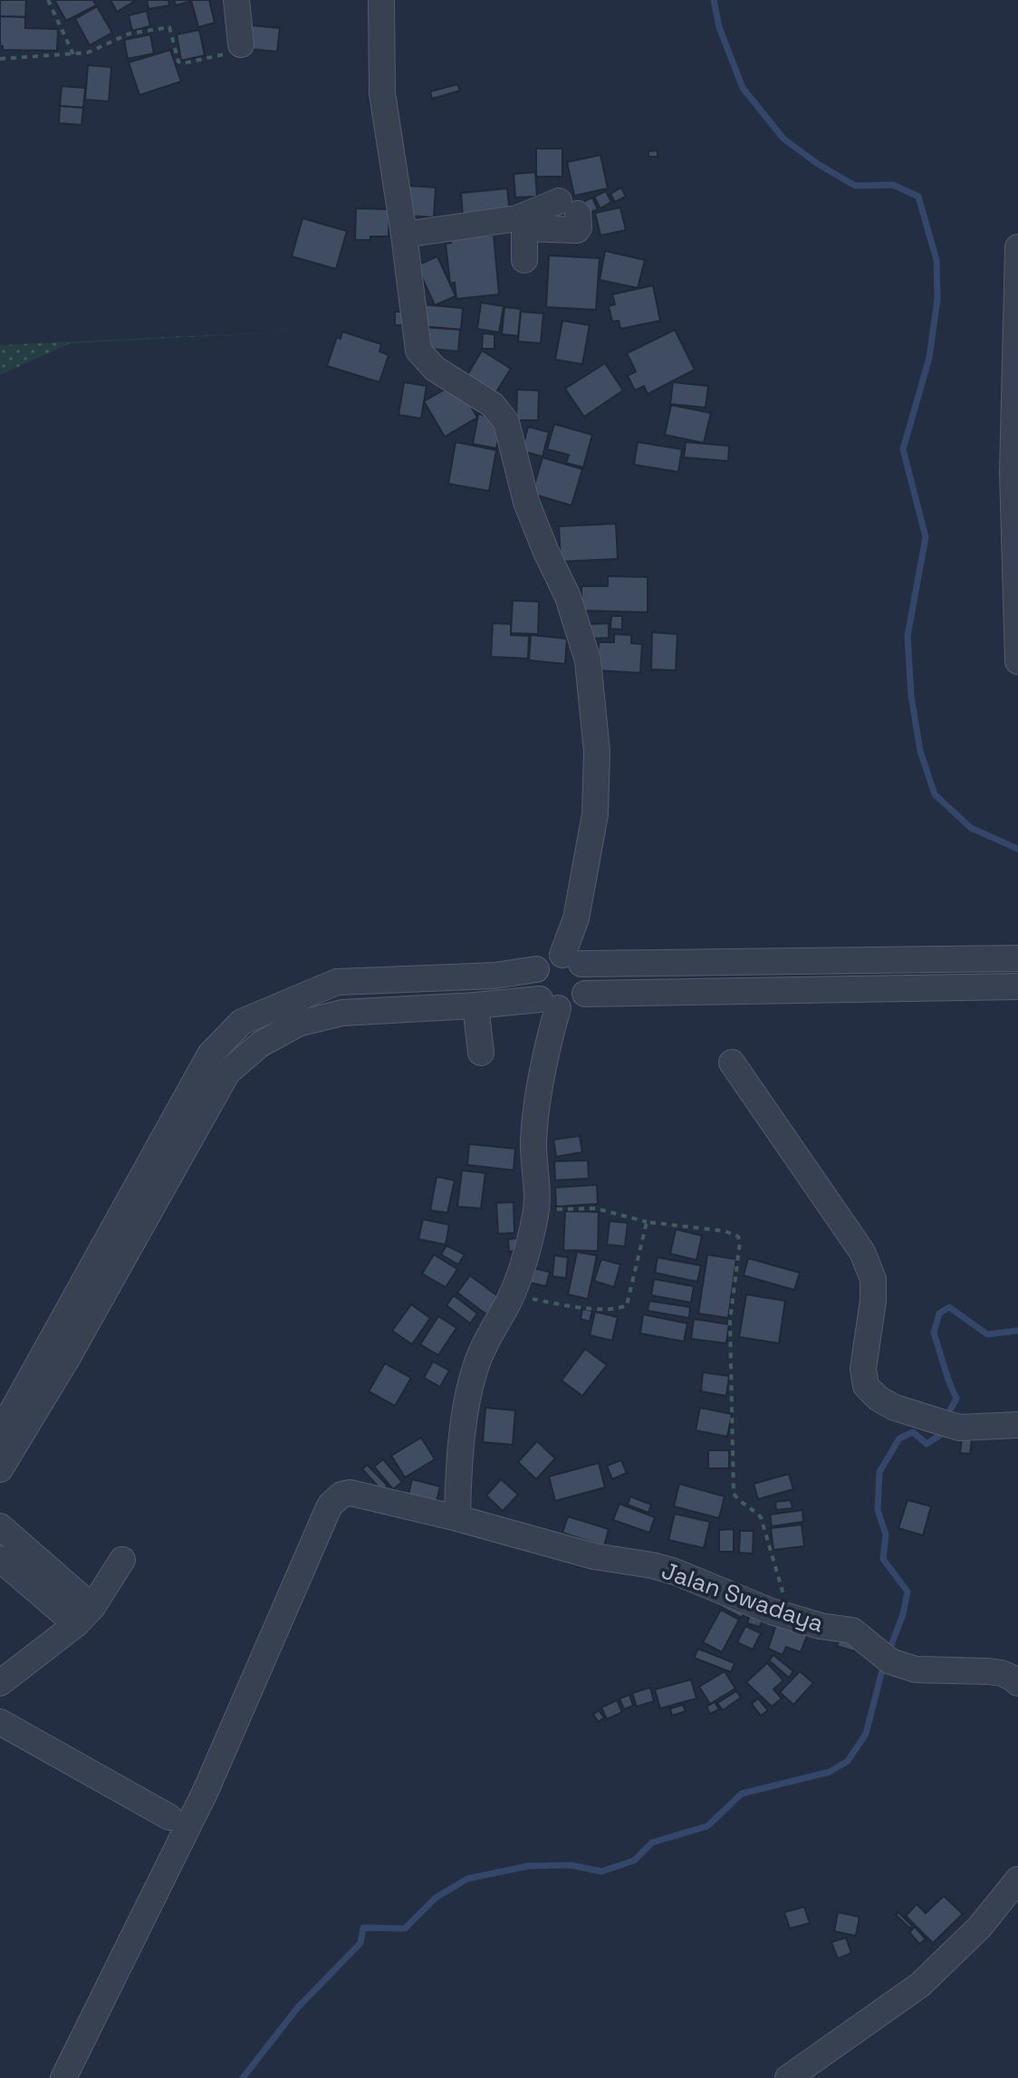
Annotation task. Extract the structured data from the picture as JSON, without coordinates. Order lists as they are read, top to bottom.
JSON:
{
  "streets": {
    "street": ["Jalan Swadaya"]
  }
}
